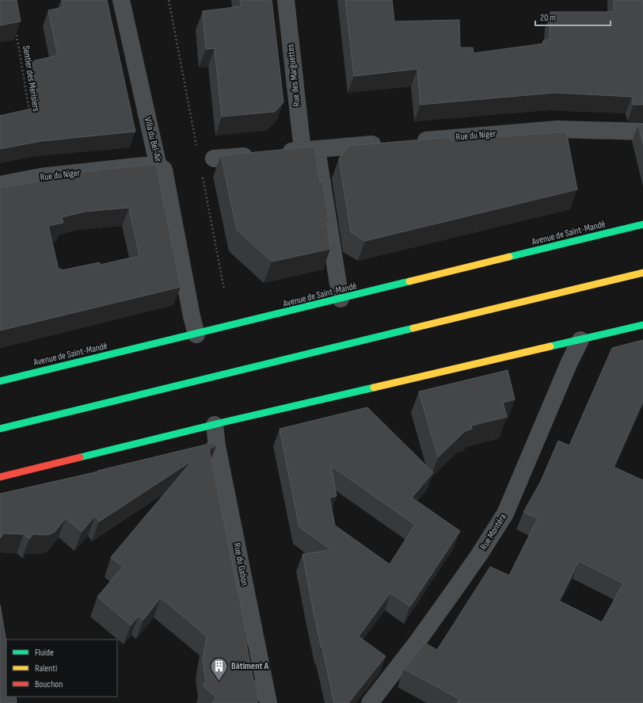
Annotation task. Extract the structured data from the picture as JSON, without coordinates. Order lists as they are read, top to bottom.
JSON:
{
  "streets": {
    "street": [
      "Rue des Marguettes",
      "Rue du Niger",
      "Villa du Bel-Air",
      "Avenue de Saint-Mandé",
      "Rue Montéra",
      "Rue du Gabon"
    ],
    "path": ["Sentier des Merisiers"]
  },
  "crossings": [
    ["Rue des Marguettes", "Avenue de Saint-Mandé"],
    ["Rue du Niger", "Villa du Bel-Air"],
    ["Villa du Bel-Air", "Avenue de Saint-Mandé"]
  ],
  "places": {
    "building": ["Bâtiment A"]
  },
  "legend": ["Fluide", "Ralenti", "Bouchon"],
  "scale_bar": "20 m"
}
